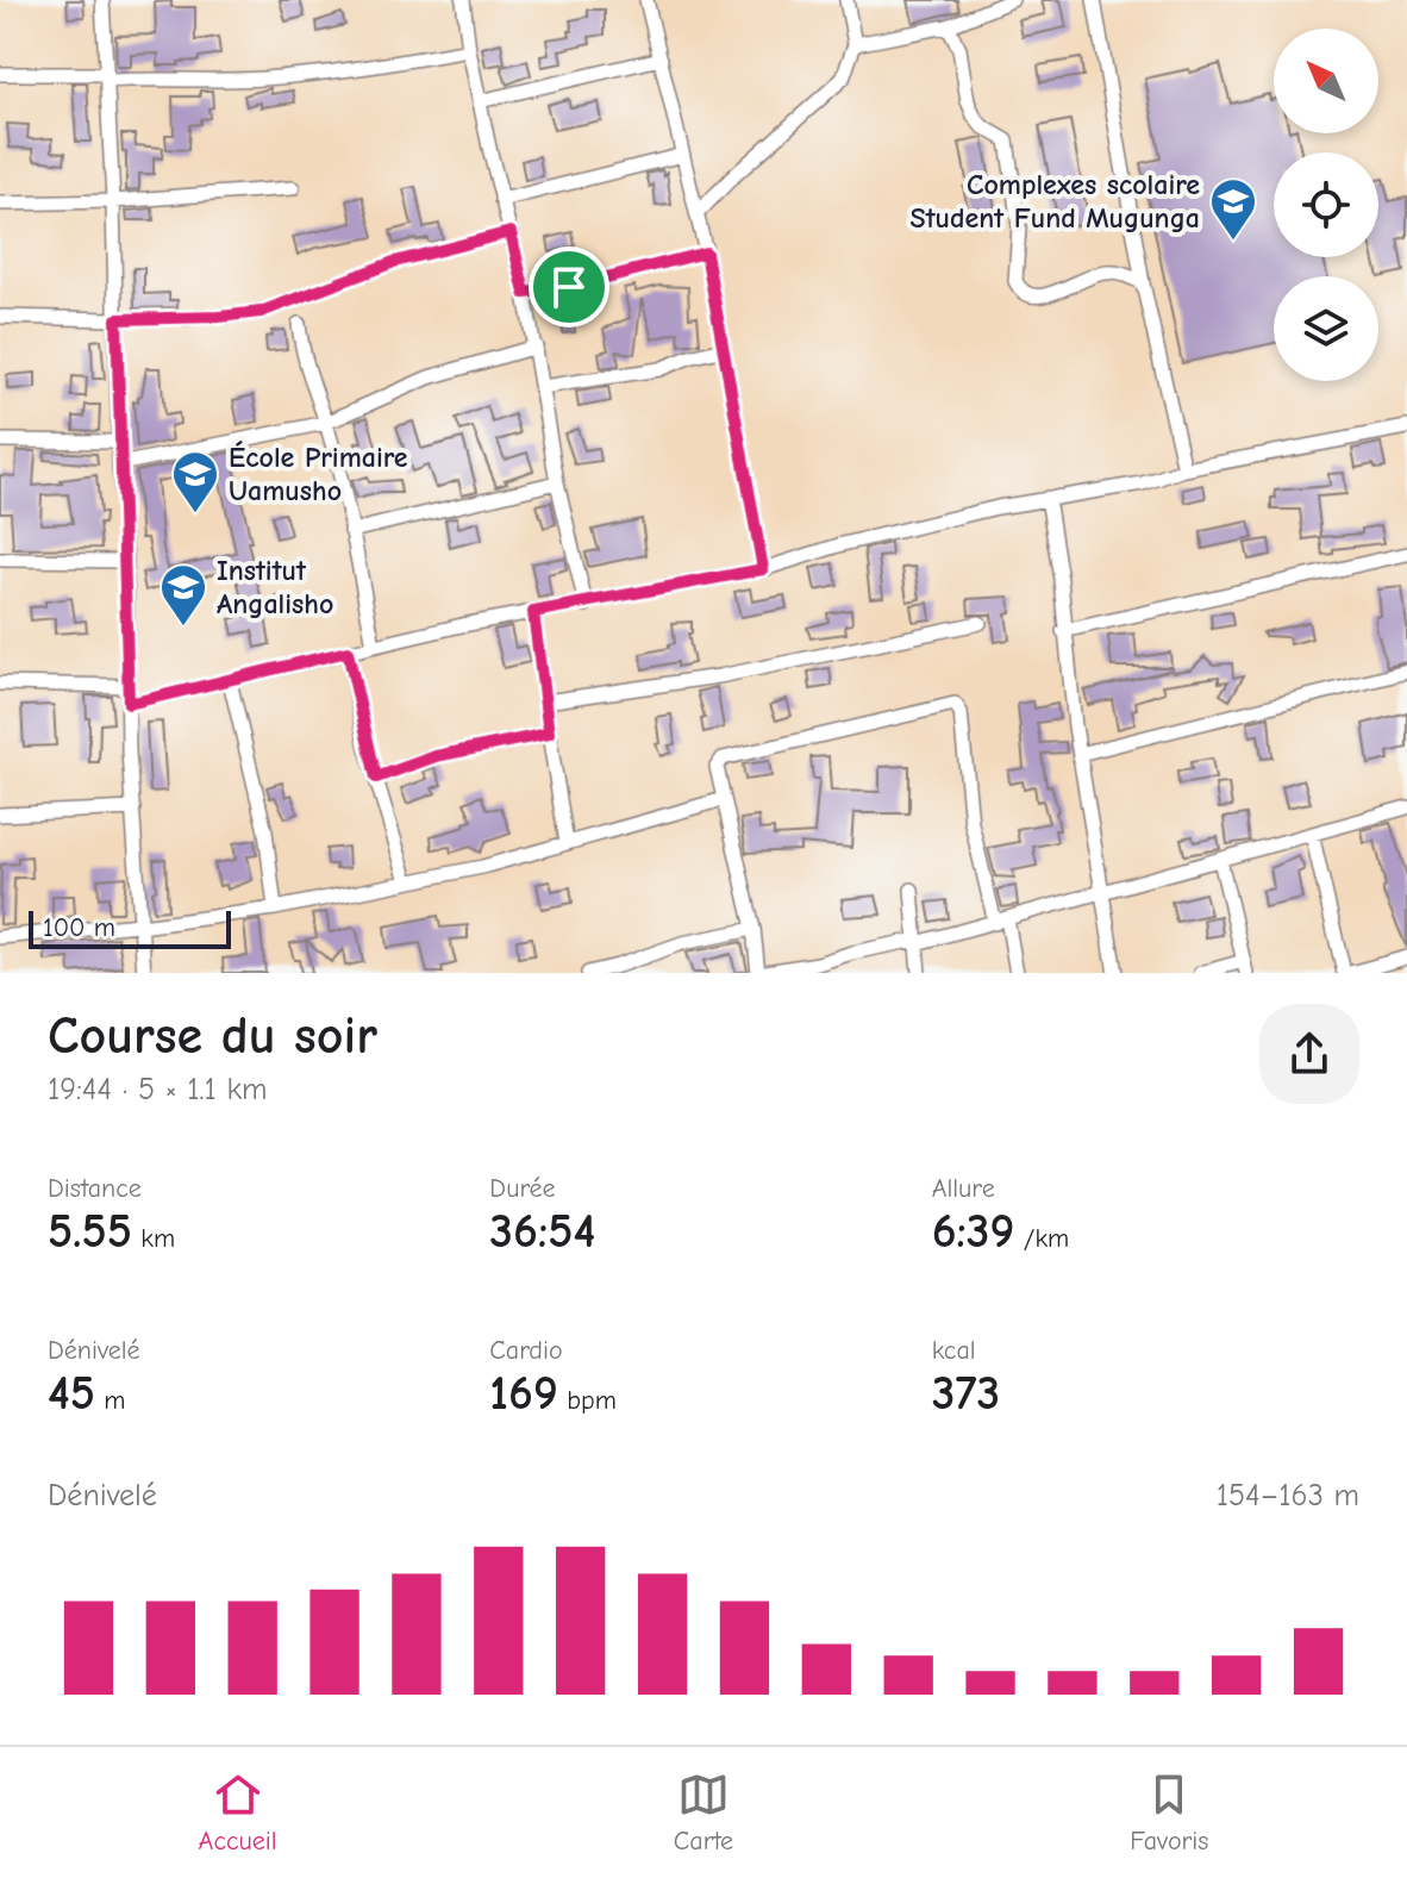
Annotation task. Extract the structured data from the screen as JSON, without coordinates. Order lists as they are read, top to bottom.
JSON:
{
  "places": {
    "school or university": ["Complexes scolaire Student Fund Mugunga", "École Primaire Uamusho", "Institut Angalisho"]
  },
  "scale_bar": "100 m",
  "north": "top left",
  "page": {
    "scale": "100 m",
    "heading": ["Course du soir", "19:44 · 5 × 1.1 km"],
    "stats": [
      ["Distance", "5.55 km"],
      ["Durée", "36:54"],
      ["Allure", "6:39 /km"],
      ["Dénivelé", "45 m"],
      ["Cardio", "169 bpm"],
      ["kcal", "373"]
    ],
    "chart": ["Dénivelé", "154–163 m"],
    "tabs": ["Accueil", "Carte", "Favoris"]
  }
}
